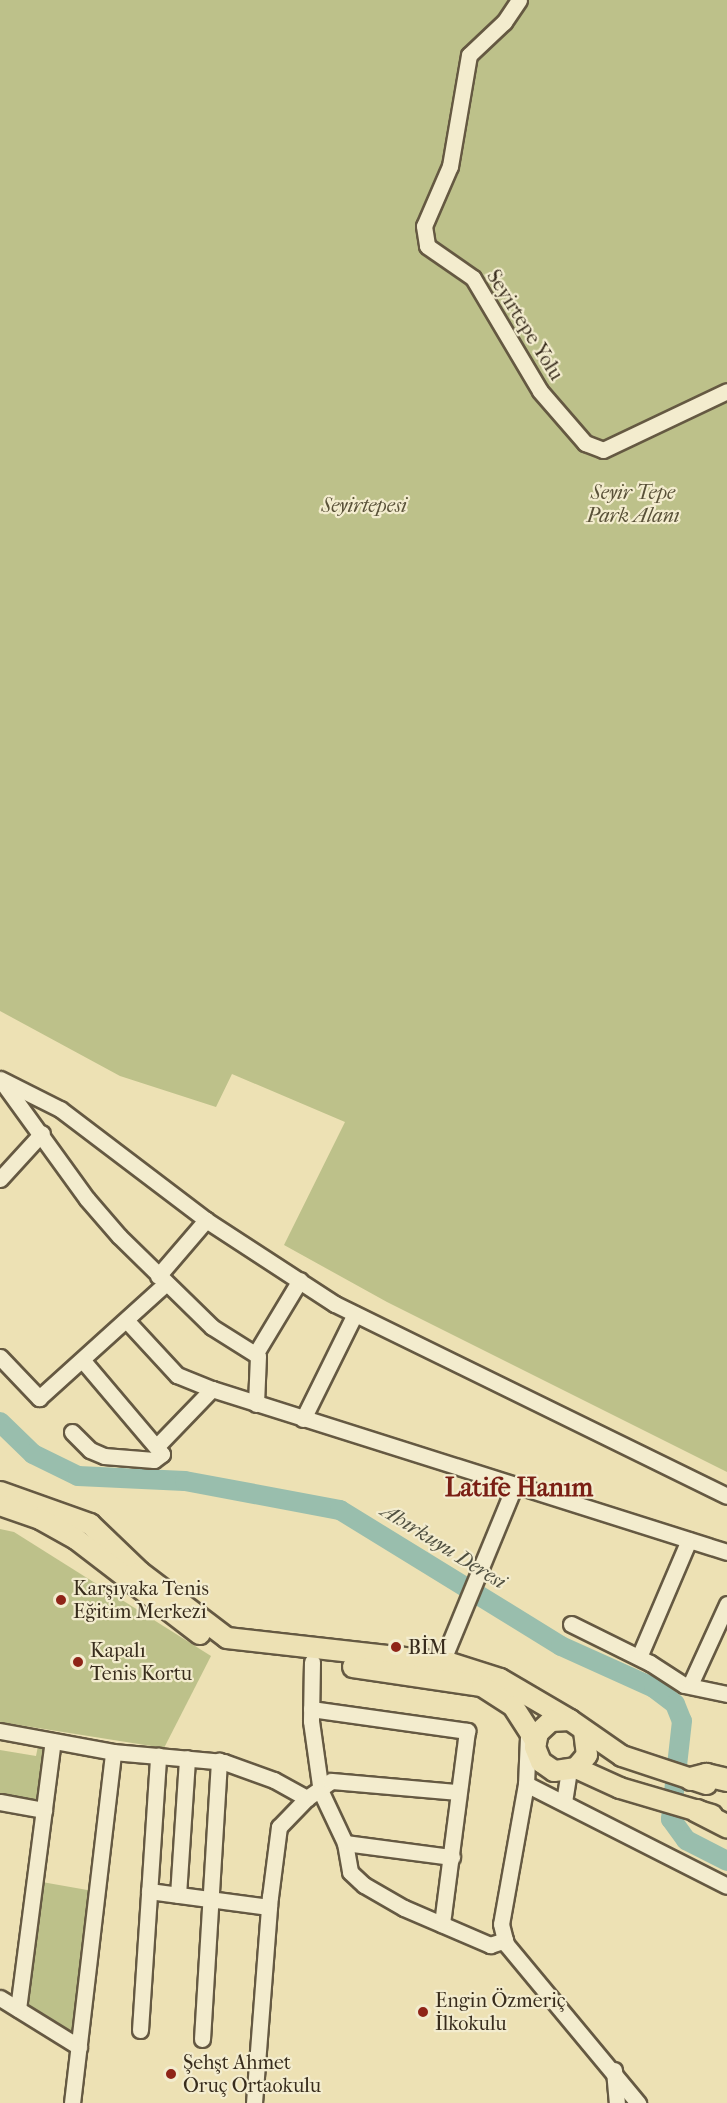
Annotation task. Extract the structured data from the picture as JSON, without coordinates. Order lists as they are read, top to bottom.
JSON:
{
  "streets": {
    "street": ["Seyirtepe Yolu"]
  },
  "districts": ["Latife Hanım"],
  "water": ["Ahırkuyu Deresi"],
  "parks": ["Seyir Tepe Park Alanı", "Seyirtepesi"],
  "places": [
    "Karşıyaka Tenis Eğitim Merkezi",
    "BİM",
    "Kapalı Tenis Kortu",
    "Engin Özmeriç İlkokulu",
    "Şehşt Ahmet Oruç Ortaokulu"
  ]
}
